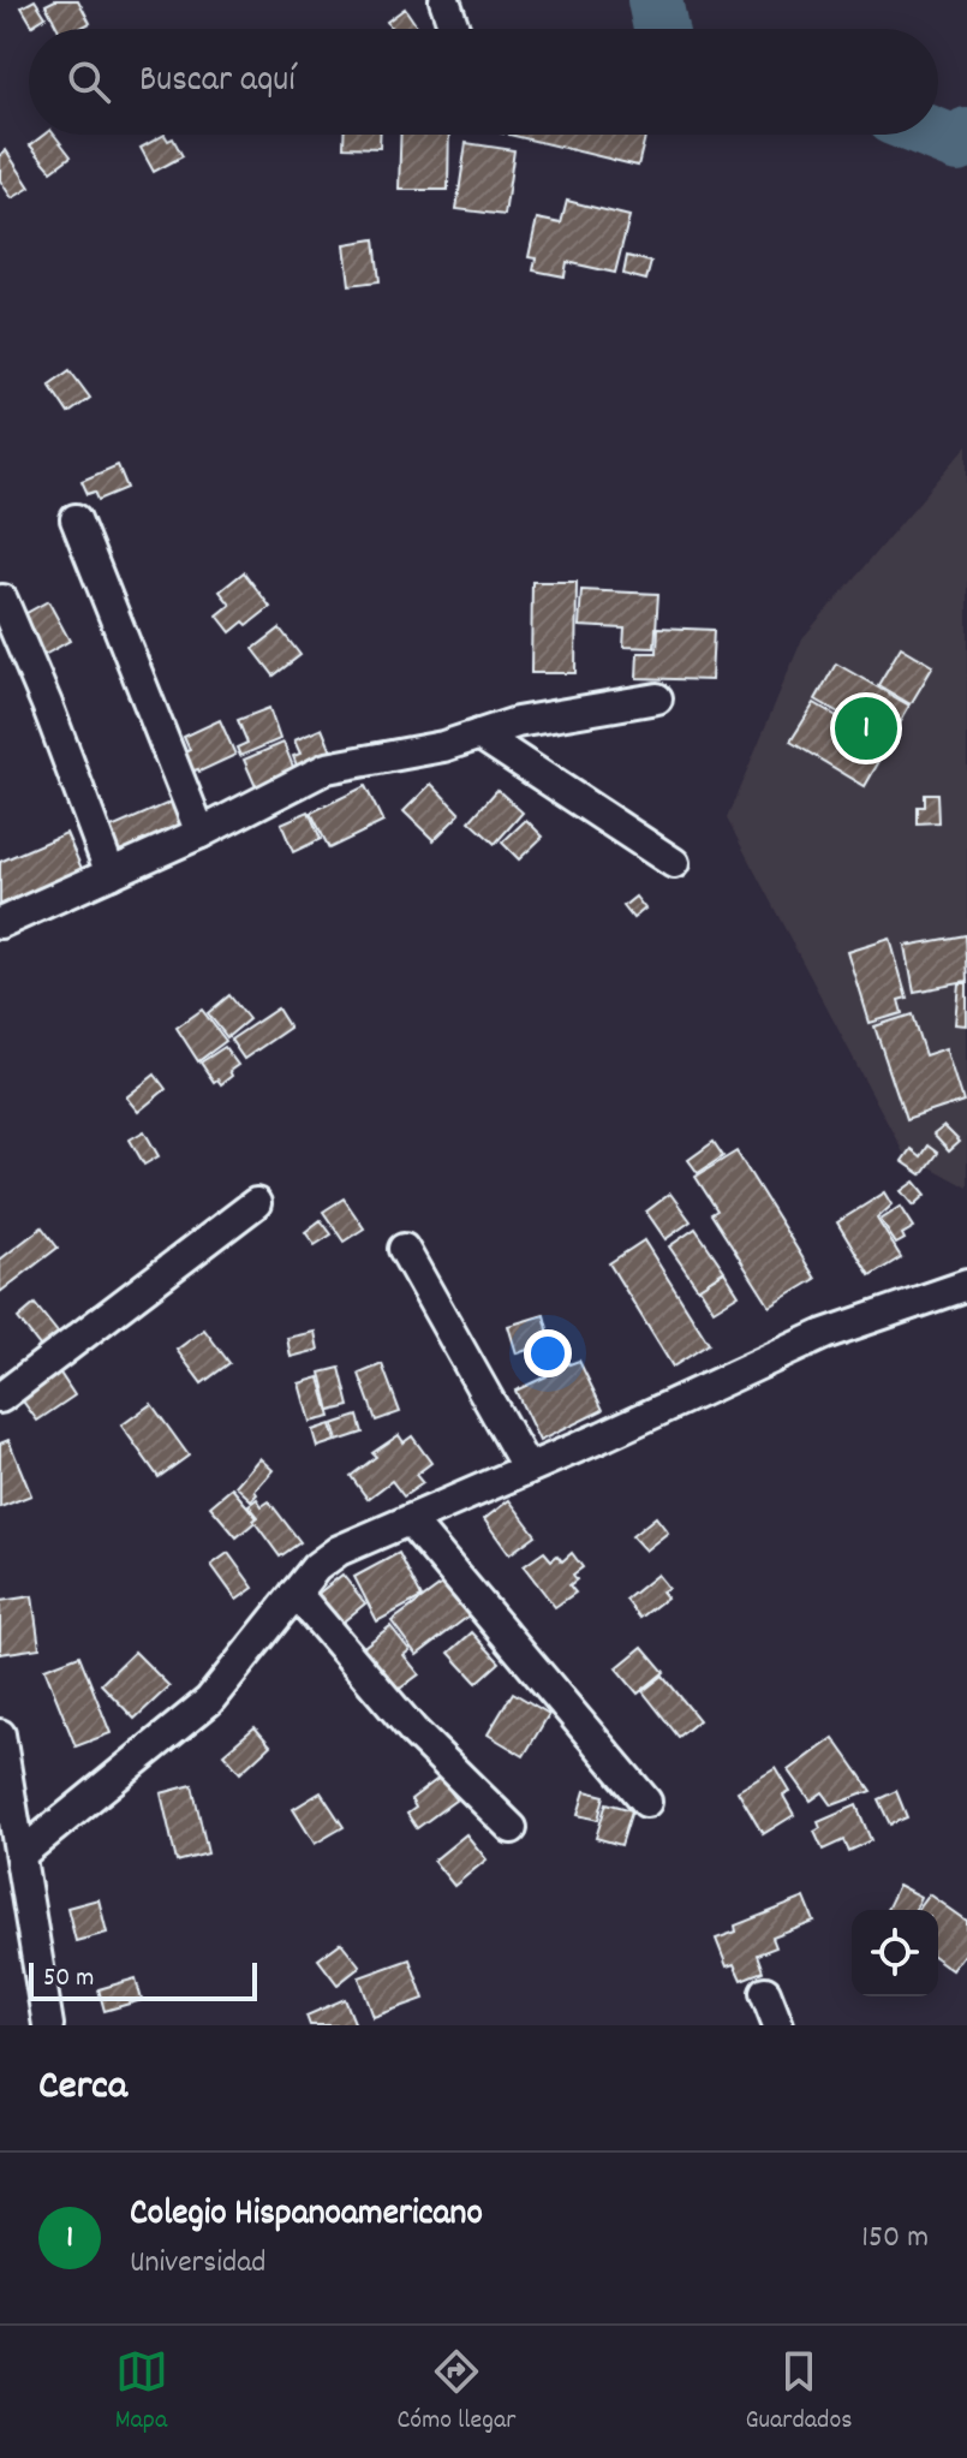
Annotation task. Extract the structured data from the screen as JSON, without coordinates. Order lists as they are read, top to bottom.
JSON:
{
  "scale_bar": "50 m",
  "page": {
    "search": "Buscar aquí",
    "pins": "1",
    "scale": "50 m",
    "heading": "Cerca",
    "list": [
      {
        "mark": "1",
        "name": "Colegio Hispanoamericano",
        "note": "Universidad",
        "value": "150 m"
      }
    ],
    "nav": ["Mapa", "Cómo llegar", "Guardados"]
  }
}
